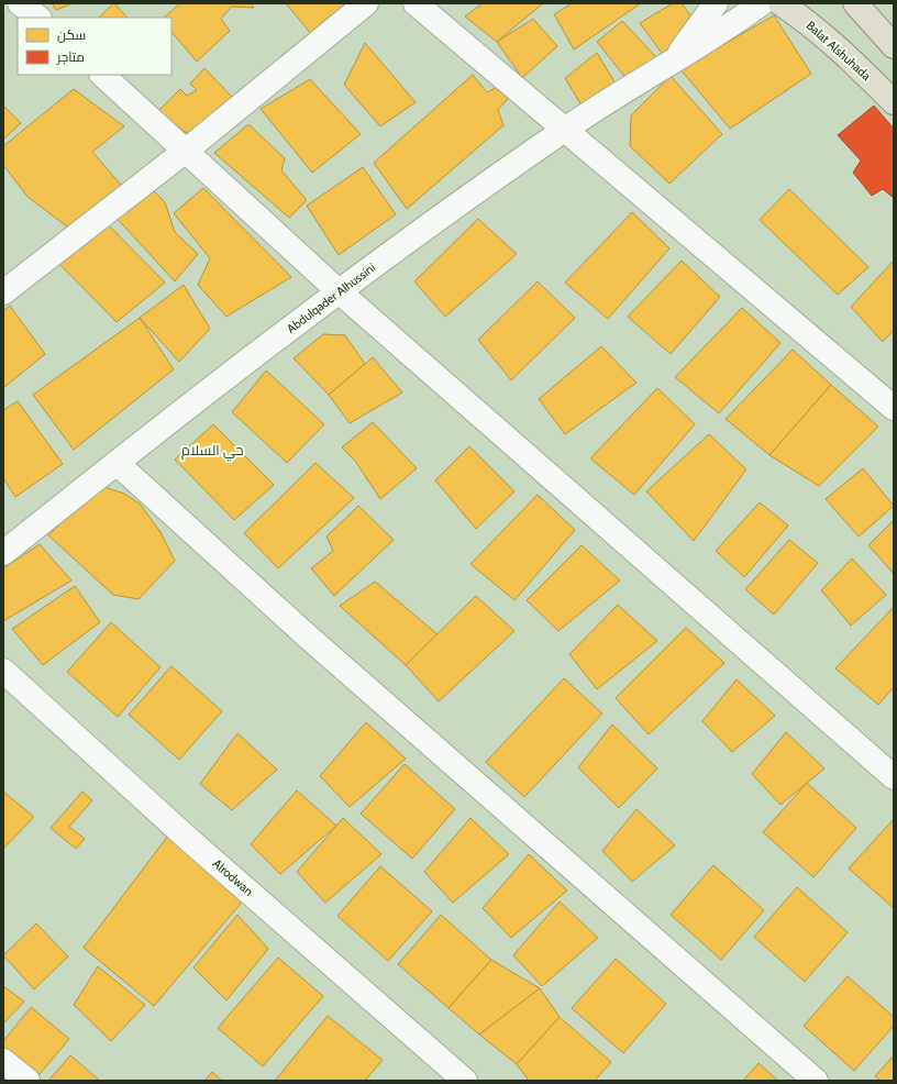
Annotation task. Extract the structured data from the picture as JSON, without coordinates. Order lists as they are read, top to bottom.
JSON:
{
  "streets": {
    "main road": ["Balat Alshuhada"],
    "street": ["Abdulqader Alhussini", "Alrodwan"]
  },
  "districts": ["حي السلام"],
  "legend": ["سكن", "متاجر"]
}
